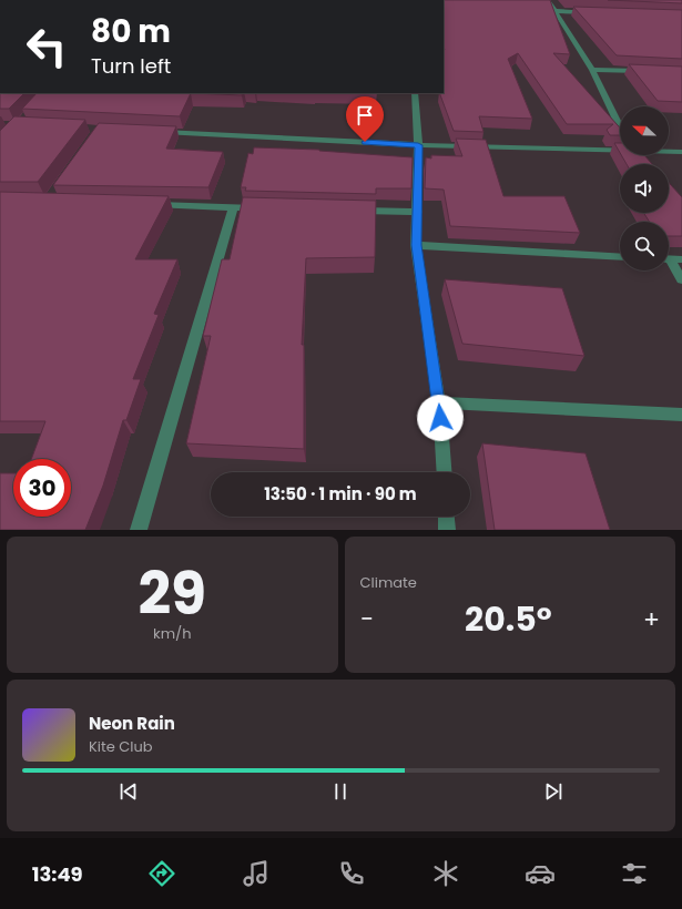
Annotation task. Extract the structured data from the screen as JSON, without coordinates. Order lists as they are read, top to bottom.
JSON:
{
  "north": "left",
  "page": {
    "turn": ["80 m", "Turn left"],
    "limit": "30",
    "trip": "13:50 · 1 min · 90 m",
    "tile": [
      ["29", "km/h"],
      "Climate"
    ],
    "heat": ["−", "20.5°", "+"],
    "song": ["Neon Rain", "Kite Club"],
    "tabs": "13:49"
  }
}
